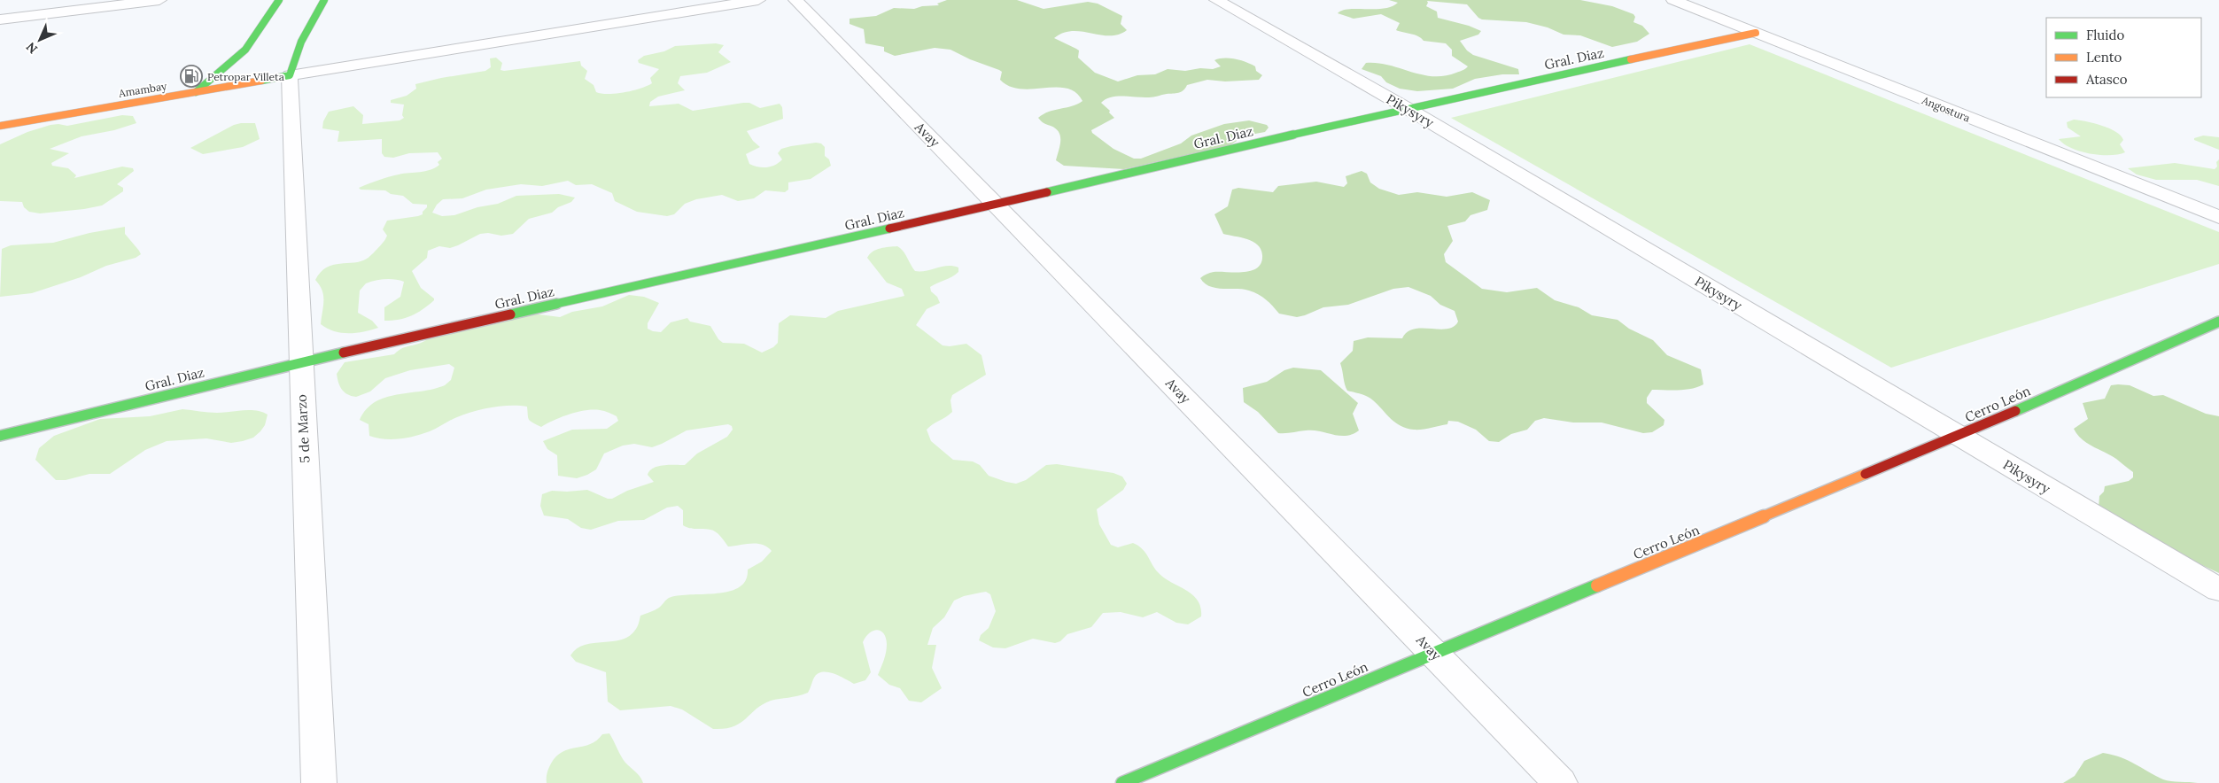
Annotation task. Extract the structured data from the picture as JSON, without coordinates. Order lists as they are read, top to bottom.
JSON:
{
  "streets": {
    "street": [
      "Gral. Diaz",
      "Amambay",
      "Angostura",
      "Pikysyry",
      "Avay",
      "Cerro León",
      "5 de Marzo"
    ]
  },
  "crossings": [
    ["Gral. Diaz", "Angostura"],
    ["Gral. Diaz", "Pikysyry"],
    ["Gral. Diaz", "Avay"],
    ["Gral. Diaz", "5 de Marzo"],
    ["Amambay", "5 de Marzo"],
    ["Pikysyry", "Cerro León"],
    ["Avay", "Cerro León"]
  ],
  "places": {
    "fuel station": ["Petropar Villeta"]
  },
  "legend": ["Fluido", "Lento", "Atasco"],
  "north": "bottom left"
}
